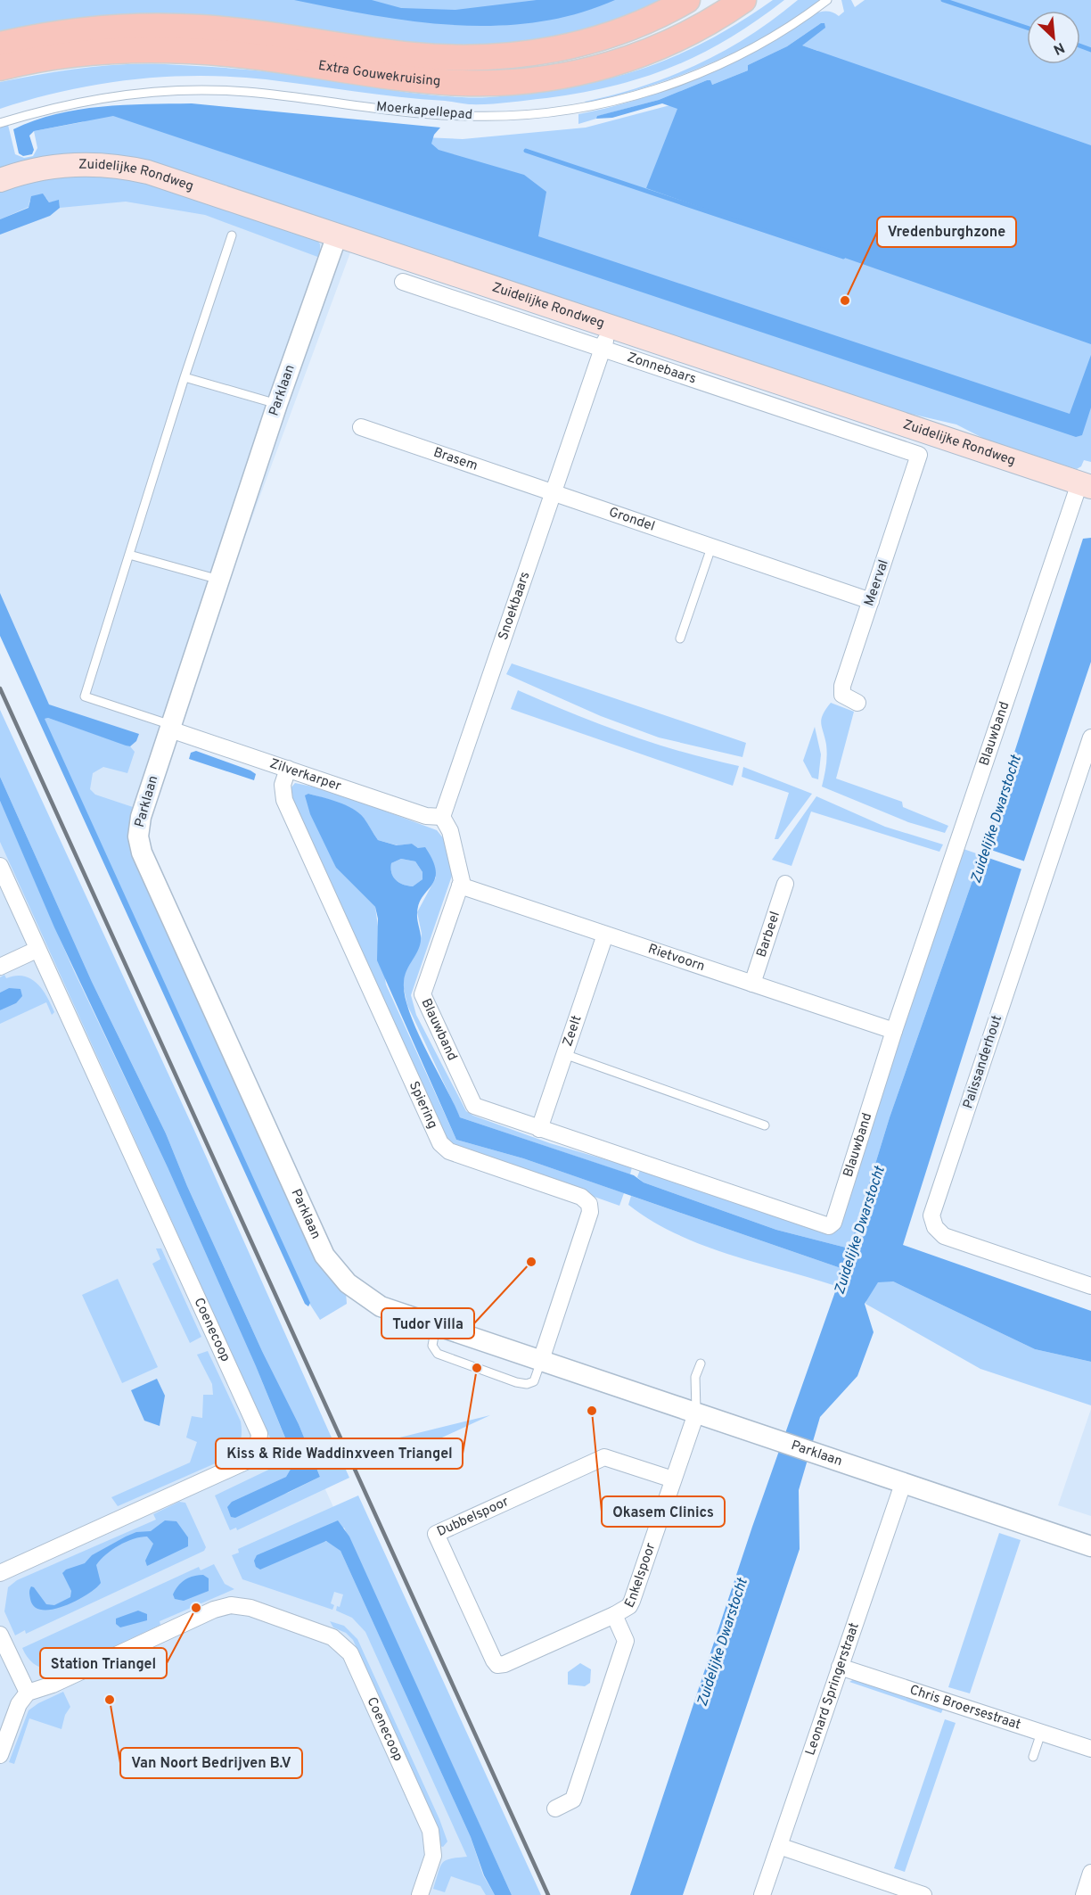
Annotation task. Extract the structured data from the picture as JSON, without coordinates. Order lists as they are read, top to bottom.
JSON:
{
  "streets": {
    "main road": ["Extra Gouwekruising", "Zuidelijke Rondweg"],
    "street": [
      "Zonnebaars",
      "Parklaan",
      "Brasem",
      "Grondel",
      "Meerval",
      "Snoekbaars",
      "Blauwband",
      "Zilverkarper",
      "Barbeel",
      "Rietvoorn",
      "Zeelt",
      "Palissanderhout",
      "Spiering",
      "Coenecoop",
      "Dubbelspoor",
      "Enkelspoor",
      "Leonard Springerstraat",
      "Chris Broersestraat"
    ],
    "lane": ["Moerkapellepad"]
  },
  "crossings": [
    ["Zuidelijke Rondweg", "Parklaan"],
    ["Zuidelijke Rondweg", "Snoekbaars"],
    ["Zuidelijke Rondweg", "Blauwband"],
    ["Zonnebaars", "Meerval"],
    ["Zonnebaars", "Snoekbaars"],
    ["Parklaan", "Zilverkarper"],
    ["Parklaan", "Spiering"],
    ["Parklaan", "Enkelspoor"],
    ["Parklaan", "Leonard Springerstraat"],
    ["Brasem", "Grondel"],
    ["Brasem", "Snoekbaars"],
    ["Grondel", "Meerval"],
    ["Grondel", "Snoekbaars"],
    ["Snoekbaars", "Zilverkarper"],
    ["Blauwband", "Rietvoorn"],
    ["Blauwband", "Zeelt"],
    ["Zilverkarper", "Spiering"],
    ["Barbeel", "Rietvoorn"],
    ["Rietvoorn", "Zeelt"],
    ["Dubbelspoor", "Enkelspoor"],
    ["Leonard Springerstraat", "Chris Broersestraat"]
  ],
  "water": ["Zuidelijke Dwarstocht"],
  "places": [
    "Vredenburghzone",
    "Tudor Villa",
    "Kiss & Ride Waddinxveen Triangel",
    "Okasem Clinics",
    "Station Triangel",
    "Van Noort Bedrijven B.V"
  ],
  "north": "bottom right"
}
